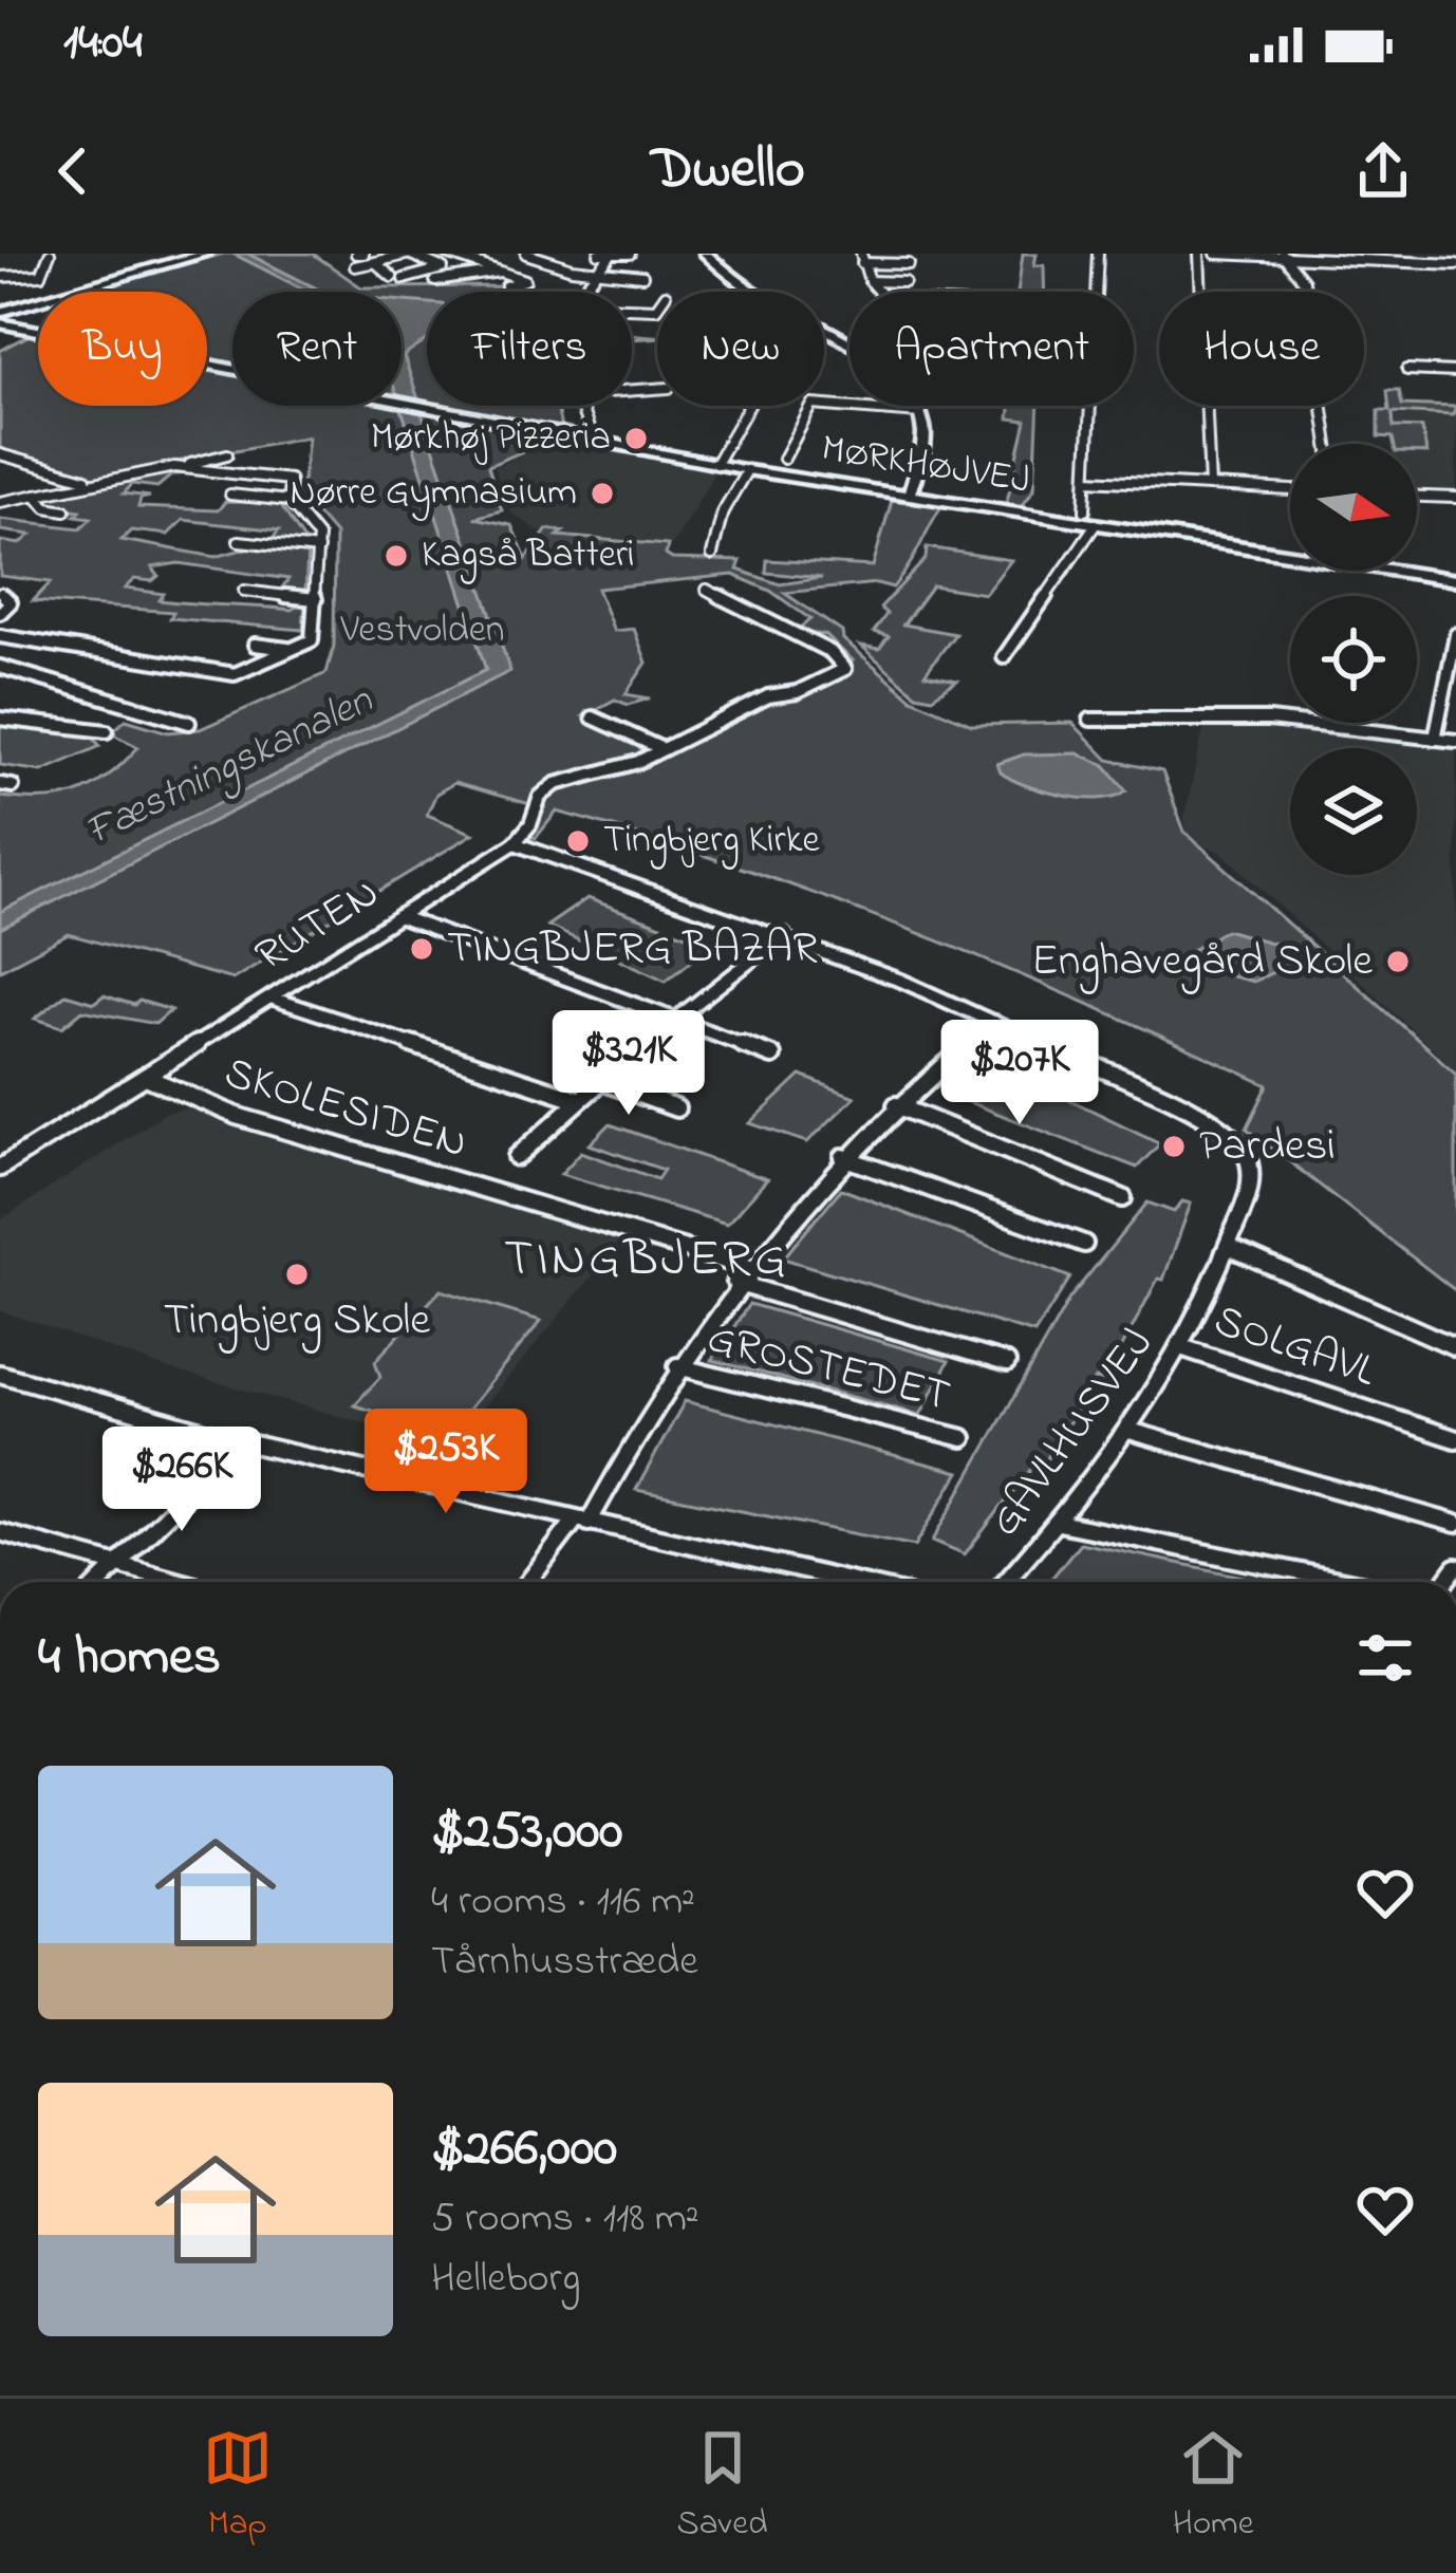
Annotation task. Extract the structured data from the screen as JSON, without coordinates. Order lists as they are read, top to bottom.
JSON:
{
  "streets": {
    "street": [
      "MØRKHØJVEJ",
      "RUTEN",
      "SKOLESIDEN",
      "SOLGAVL",
      "GROSTEDET",
      "GAVLHUSVEJ"
    ]
  },
  "crossings": [
    ["RUTEN", "SKOLESIDEN"],
    ["SOLGAVL", "GAVLHUSVEJ"]
  ],
  "districts": ["TINGBJERG"],
  "water": ["Fæstningskanalen"],
  "parks": ["Vestvolden"],
  "places": [
    "Mørkhøj Pizzeria",
    "Nørre Gymnasium",
    "Kagså Batteri",
    "Tingbjerg Kirke",
    "TINGBJERG BAZAR",
    "Enghavegård Skole",
    "Pardesi",
    "Tingbjerg Skole"
  ],
  "north": "right",
  "page": {
    "status": "14:04",
    "header": "Dwello",
    "chip": [
      "Buy",
      "Rent",
      "Filters",
      "New",
      "Apartment",
      "House"
    ],
    "price": [
      "$321K",
      "$207K",
      "$253K",
      "$266K"
    ],
    "heading": "4 homes",
    "list": [
      {
        "name": "$253,000",
        "note": "4 rooms · 116 m² · Tårnhusstræde"
      },
      {
        "name": "$266,000",
        "note": "5 rooms · 118 m² · Helleborg"
      }
    ],
    "tabs": ["Map", "Saved", "Home"]
  }
}
